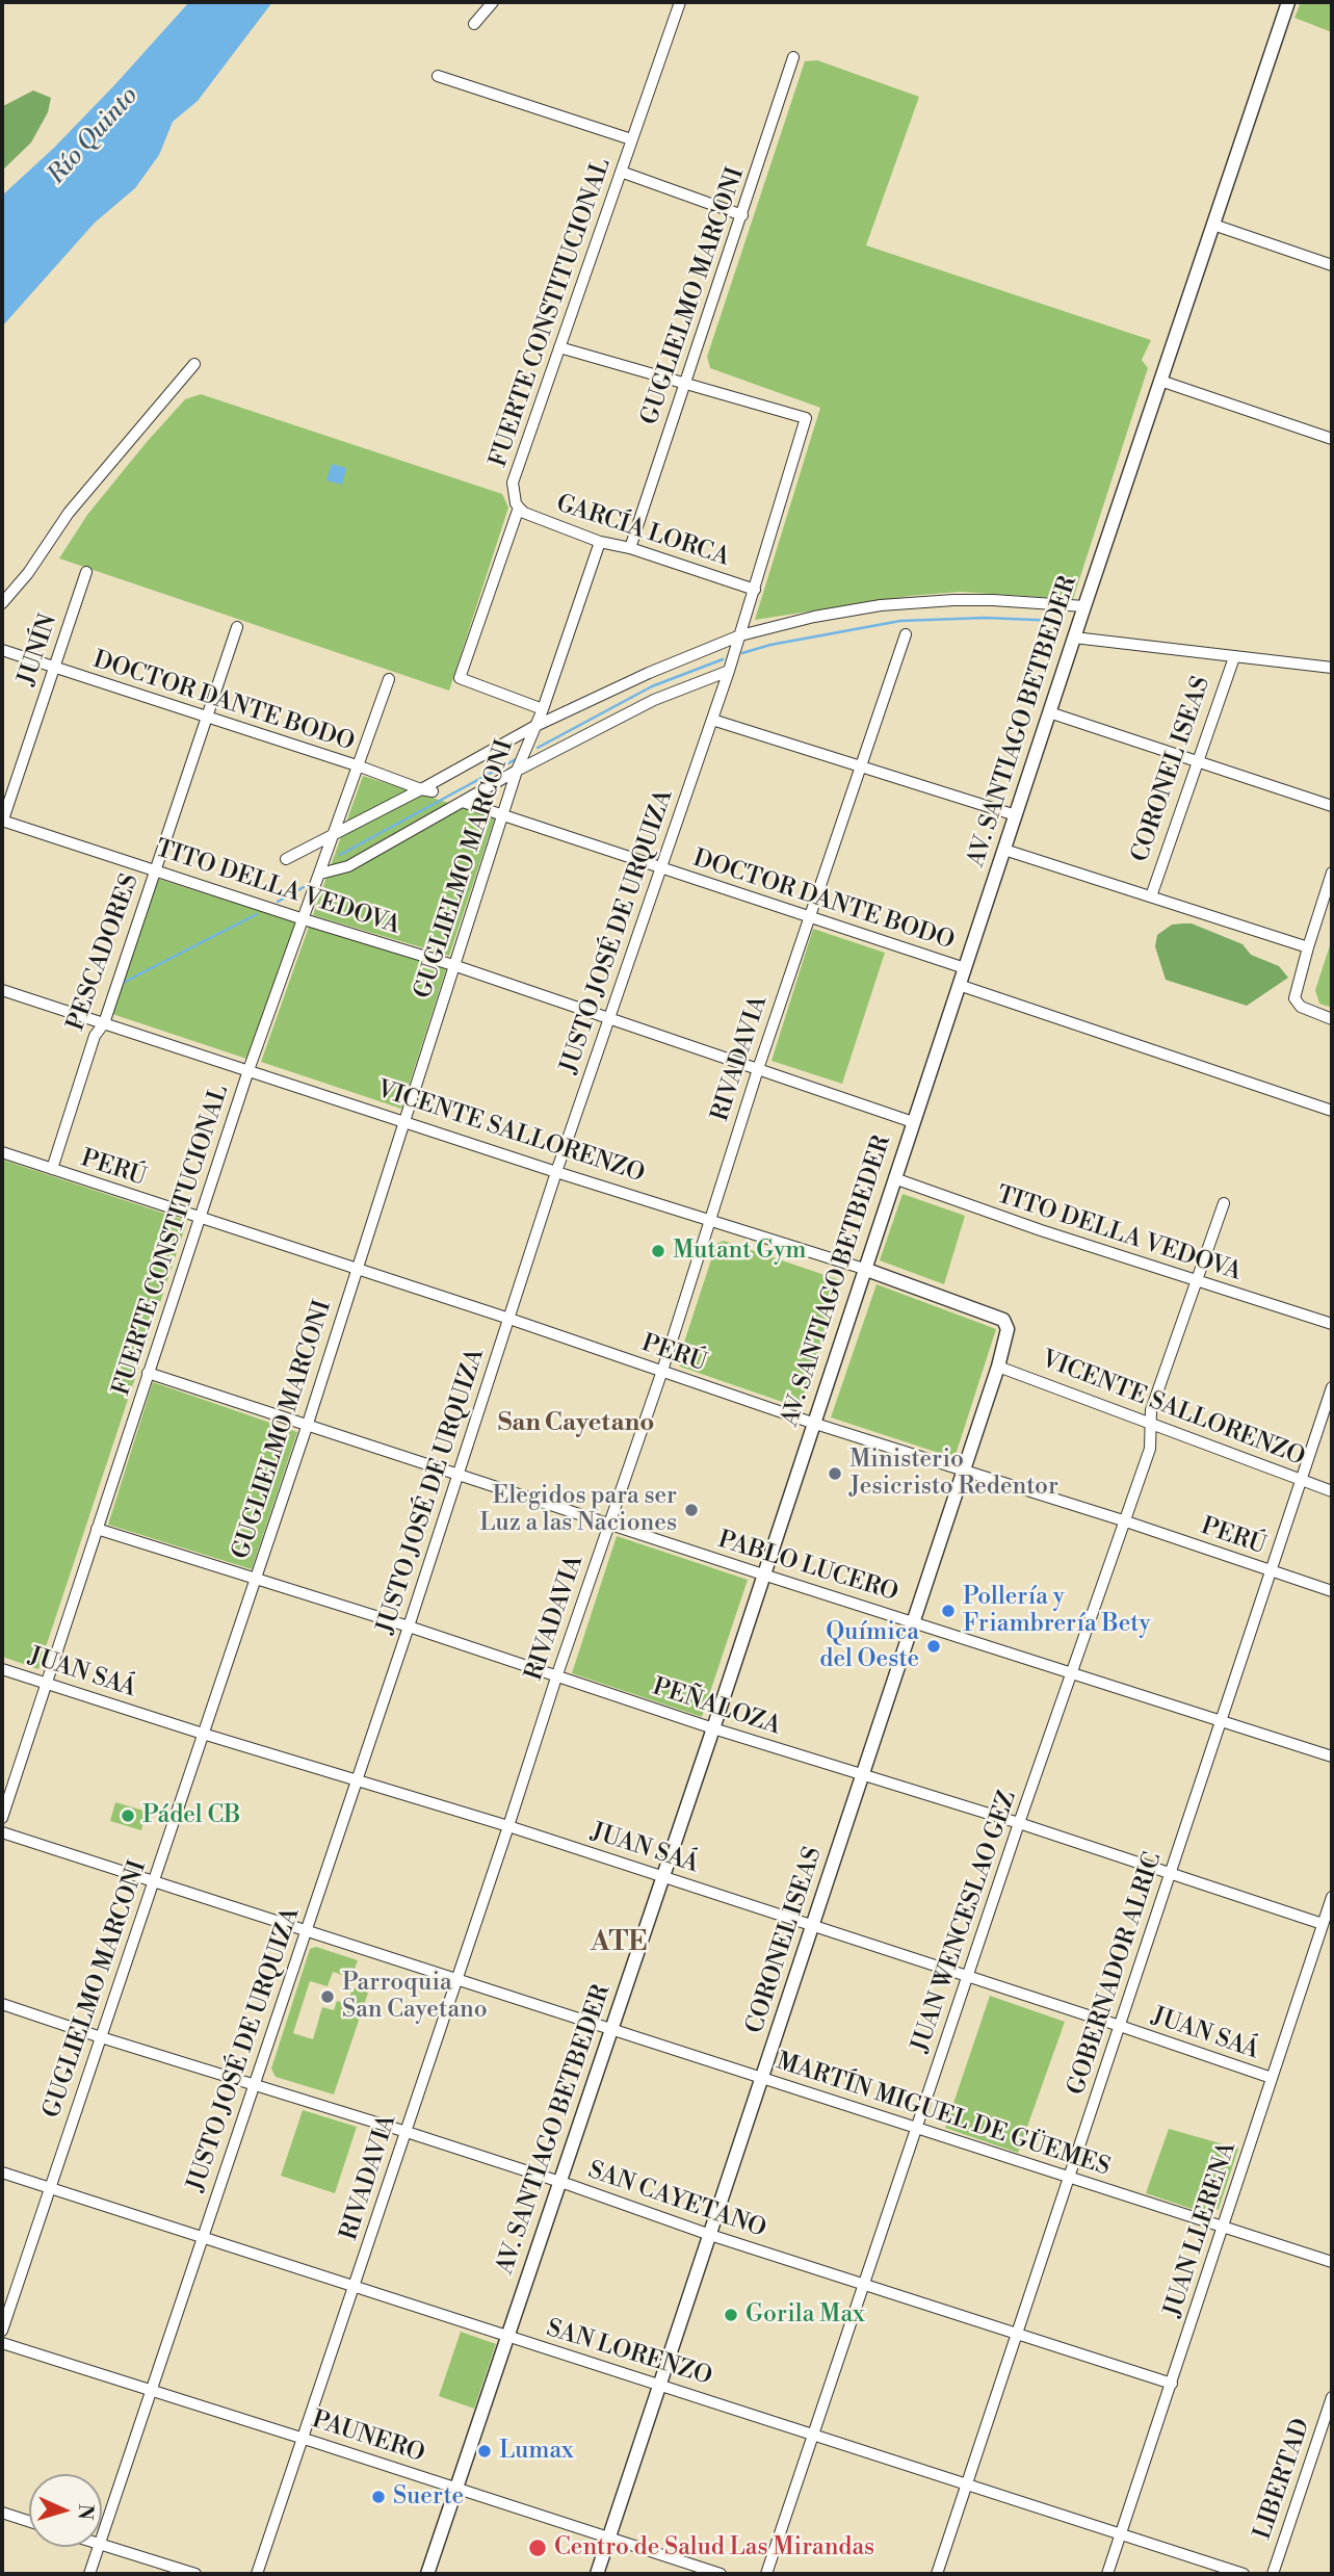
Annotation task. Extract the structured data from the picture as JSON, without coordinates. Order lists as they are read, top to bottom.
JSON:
{
  "streets": {
    "main road": ["AV. SANTIAGO BETBEDER", "CORONEL ISEAS", "VICENTE SALLORENZO"],
    "street": [
      "GUGLIELMO MARCONI",
      "FUERTE CONSTITUCIONAL",
      "GARCÍA LORCA",
      "JUNÍN",
      "DOCTOR DANTE BODO",
      "TITO DELLA VEDOVA",
      "JUSTO JOSÉ DE URQUIZA",
      "PESCADORES",
      "RIVADAVIA",
      "PERÚ",
      "PABLO LUCERO",
      "JUAN SAÁ",
      "PEÑALOZA",
      "JUAN WENCESLAO GEZ",
      "GOBERNADOR ALRIC",
      "MARTÍN MIGUEL DE GÜEMES",
      "SAN CAYETANO",
      "JUAN LLERENA",
      "SAN LORENZO",
      "PAUNERO",
      "LIBERTAD"
    ]
  },
  "crossings": [
    ["GUGLIELMO MARCONI", "FUERTE CONSTITUCIONAL"],
    ["GUGLIELMO MARCONI", "GARCÍA LORCA"],
    ["GUGLIELMO MARCONI", "DOCTOR DANTE BODO"],
    ["GUGLIELMO MARCONI", "TITO DELLA VEDOVA"],
    ["GUGLIELMO MARCONI", "JUSTO JOSÉ DE URQUIZA"],
    ["GUGLIELMO MARCONI", "VICENTE SALLORENZO"],
    ["GUGLIELMO MARCONI", "PERÚ"],
    ["GUGLIELMO MARCONI", "PABLO LUCERO"],
    ["GUGLIELMO MARCONI", "JUAN SAÁ"],
    ["GUGLIELMO MARCONI", "PEÑALOZA"],
    ["GUGLIELMO MARCONI", "MARTÍN MIGUEL DE GÜEMES"],
    ["GUGLIELMO MARCONI", "SAN CAYETANO"],
    ["GUGLIELMO MARCONI", "SAN LORENZO"],
    ["FUERTE CONSTITUCIONAL", "GARCÍA LORCA"],
    ["FUERTE CONSTITUCIONAL", "DOCTOR DANTE BODO"],
    ["FUERTE CONSTITUCIONAL", "TITO DELLA VEDOVA"],
    ["FUERTE CONSTITUCIONAL", "VICENTE SALLORENZO"],
    ["FUERTE CONSTITUCIONAL", "PERÚ"],
    ["FUERTE CONSTITUCIONAL", "PABLO LUCERO"],
    ["FUERTE CONSTITUCIONAL", "JUAN SAÁ"],
    ["FUERTE CONSTITUCIONAL", "PEÑALOZA"],
    ["GARCÍA LORCA", "JUSTO JOSÉ DE URQUIZA"],
    ["JUNÍN", "DOCTOR DANTE BODO"],
    ["JUNÍN", "TITO DELLA VEDOVA"],
    ["DOCTOR DANTE BODO", "AV. SANTIAGO BETBEDER"],
    ["DOCTOR DANTE BODO", "JUSTO JOSÉ DE URQUIZA"],
    ["DOCTOR DANTE BODO", "PESCADORES"],
    ["DOCTOR DANTE BODO", "RIVADAVIA"],
    ["AV. SANTIAGO BETBEDER", "TITO DELLA VEDOVA"],
    ["AV. SANTIAGO BETBEDER", "VICENTE SALLORENZO"],
    ["AV. SANTIAGO BETBEDER", "PERÚ"],
    ["AV. SANTIAGO BETBEDER", "PABLO LUCERO"],
    ["AV. SANTIAGO BETBEDER", "JUAN SAÁ"],
    ["AV. SANTIAGO BETBEDER", "PEÑALOZA"],
    ["AV. SANTIAGO BETBEDER", "MARTÍN MIGUEL DE GÜEMES"],
    ["AV. SANTIAGO BETBEDER", "SAN CAYETANO"],
    ["AV. SANTIAGO BETBEDER", "SAN LORENZO"],
    ["AV. SANTIAGO BETBEDER", "PAUNERO"],
    ["CORONEL ISEAS", "VICENTE SALLORENZO"],
    ["CORONEL ISEAS", "PERÚ"],
    ["CORONEL ISEAS", "PABLO LUCERO"],
    ["CORONEL ISEAS", "JUAN SAÁ"],
    ["CORONEL ISEAS", "PEÑALOZA"],
    ["CORONEL ISEAS", "MARTÍN MIGUEL DE GÜEMES"],
    ["CORONEL ISEAS", "SAN CAYETANO"],
    ["CORONEL ISEAS", "SAN LORENZO"],
    ["CORONEL ISEAS", "PAUNERO"],
    ["TITO DELLA VEDOVA", "JUSTO JOSÉ DE URQUIZA"],
    ["TITO DELLA VEDOVA", "PESCADORES"],
    ["TITO DELLA VEDOVA", "RIVADAVIA"],
    ["TITO DELLA VEDOVA", "JUAN WENCESLAO GEZ"],
    ["JUSTO JOSÉ DE URQUIZA", "VICENTE SALLORENZO"],
    ["JUSTO JOSÉ DE URQUIZA", "PERÚ"],
    ["JUSTO JOSÉ DE URQUIZA", "PABLO LUCERO"],
    ["JUSTO JOSÉ DE URQUIZA", "JUAN SAÁ"],
    ["JUSTO JOSÉ DE URQUIZA", "PEÑALOZA"],
    ["JUSTO JOSÉ DE URQUIZA", "MARTÍN MIGUEL DE GÜEMES"],
    ["JUSTO JOSÉ DE URQUIZA", "SAN CAYETANO"],
    ["JUSTO JOSÉ DE URQUIZA", "SAN LORENZO"],
    ["JUSTO JOSÉ DE URQUIZA", "PAUNERO"],
    ["PESCADORES", "VICENTE SALLORENZO"],
    ["PESCADORES", "PERÚ"],
    ["RIVADAVIA", "VICENTE SALLORENZO"],
    ["RIVADAVIA", "PERÚ"],
    ["RIVADAVIA", "PABLO LUCERO"],
    ["RIVADAVIA", "JUAN SAÁ"],
    ["RIVADAVIA", "PEÑALOZA"],
    ["RIVADAVIA", "MARTÍN MIGUEL DE GÜEMES"],
    ["RIVADAVIA", "SAN CAYETANO"],
    ["RIVADAVIA", "SAN LORENZO"],
    ["RIVADAVIA", "PAUNERO"],
    ["VICENTE SALLORENZO", "JUAN WENCESLAO GEZ"],
    ["VICENTE SALLORENZO", "GOBERNADOR ALRIC"],
    ["PERÚ", "JUAN WENCESLAO GEZ"],
    ["PERÚ", "GOBERNADOR ALRIC"],
    ["PABLO LUCERO", "JUAN WENCESLAO GEZ"],
    ["PABLO LUCERO", "GOBERNADOR ALRIC"],
    ["JUAN SAÁ", "JUAN WENCESLAO GEZ"],
    ["JUAN SAÁ", "GOBERNADOR ALRIC"],
    ["JUAN SAÁ", "JUAN LLERENA"],
    ["PEÑALOZA", "JUAN WENCESLAO GEZ"],
    ["PEÑALOZA", "GOBERNADOR ALRIC"],
    ["PEÑALOZA", "JUAN LLERENA"],
    ["JUAN WENCESLAO GEZ", "MARTÍN MIGUEL DE GÜEMES"],
    ["JUAN WENCESLAO GEZ", "SAN CAYETANO"],
    ["JUAN WENCESLAO GEZ", "SAN LORENZO"],
    ["GOBERNADOR ALRIC", "MARTÍN MIGUEL DE GÜEMES"],
    ["GOBERNADOR ALRIC", "SAN CAYETANO"],
    ["GOBERNADOR ALRIC", "SAN LORENZO"],
    ["MARTÍN MIGUEL DE GÜEMES", "JUAN LLERENA"],
    ["SAN CAYETANO", "JUAN LLERENA"],
    ["JUAN LLERENA", "SAN LORENZO"]
  ],
  "districts": ["San Cayetano", "ATE"],
  "water": ["Río Quinto"],
  "places": [
    "Mutant Gym",
    "Ministerio Jesicristo Redentor",
    "Elegidos para ser Luz a las Naciones",
    "Pollería y Friambrería Bety",
    "Química del Oeste",
    "Pádel CB",
    "Parroquia San Cayetano",
    "Gorila Max",
    "Lumax",
    "Suerte",
    "Centro de Salud Las Mirandas"
  ],
  "north": "right"
}
